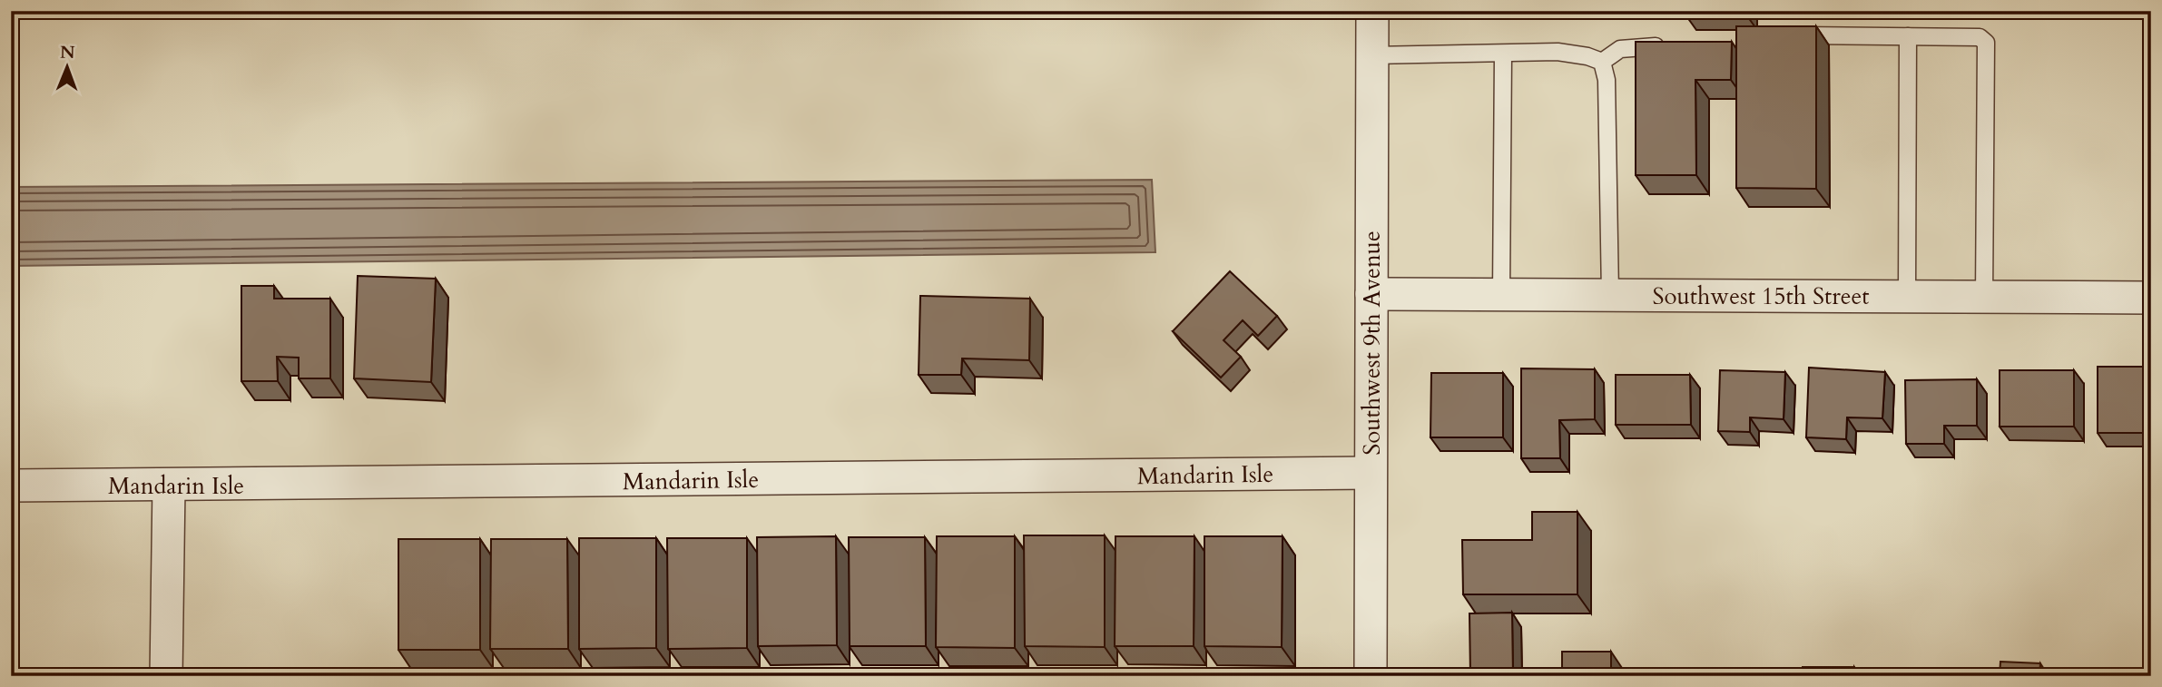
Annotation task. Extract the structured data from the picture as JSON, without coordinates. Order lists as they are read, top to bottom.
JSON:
{
  "streets": {
    "street": ["Southwest 15th Street", "Southwest 9th Avenue", "Mandarin Isle"]
  },
  "crossings": [
    ["Southwest 15th Street", "Southwest 9th Avenue"],
    ["Southwest 9th Avenue", "Mandarin Isle"]
  ],
  "north": "top"
}
